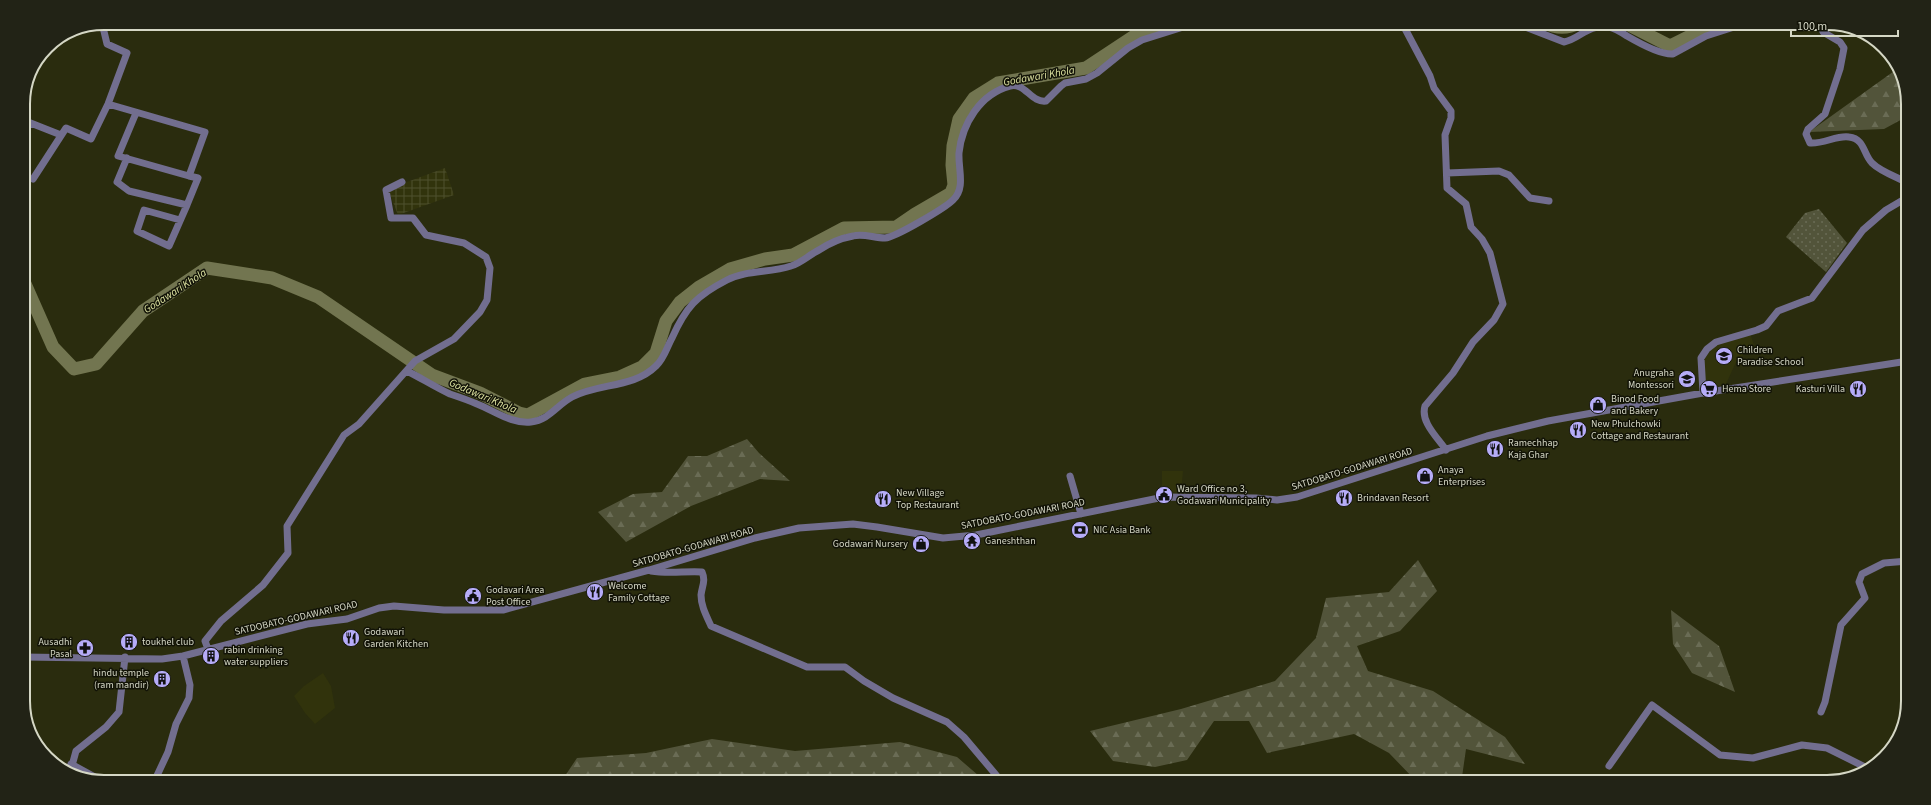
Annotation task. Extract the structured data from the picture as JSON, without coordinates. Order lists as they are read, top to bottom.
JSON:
{
  "streets": {
    "street": ["SATDOBATO-GODAWARI ROAD"]
  },
  "water": ["Godawari Khola"],
  "places": {
    "school or university": ["Children Paradise School", "Anugraha Montessori"],
    "supermarket": ["Hema Store"],
    "restaurant": [
      "Kasturi Villa",
      "New Phulchowki Cottage and Restaurant",
      "Ramechhap Kaja Ghar",
      "Brindavan Resort",
      "New Village Top Restaurant",
      "Welcome Family Cottage",
      "Godawari Garden Kitchen"
    ],
    "shop": ["Binod Food and Bakery", "Anaya Enterprises", "Godawari Nursery"],
    "public building": ["Ward Office no 3, Godawari Municipality", "Godavari Area Post Office"],
    "bank": ["NIC Asia Bank"],
    "temple": ["Ganeshthan"],
    "building": ["toukhel club", "rabin drinking water suppliers", "hindu temple (ram mandir)"],
    "pharmacy": ["Ausadhi Pasal"]
  },
  "scale_bar": "100 m"
}
